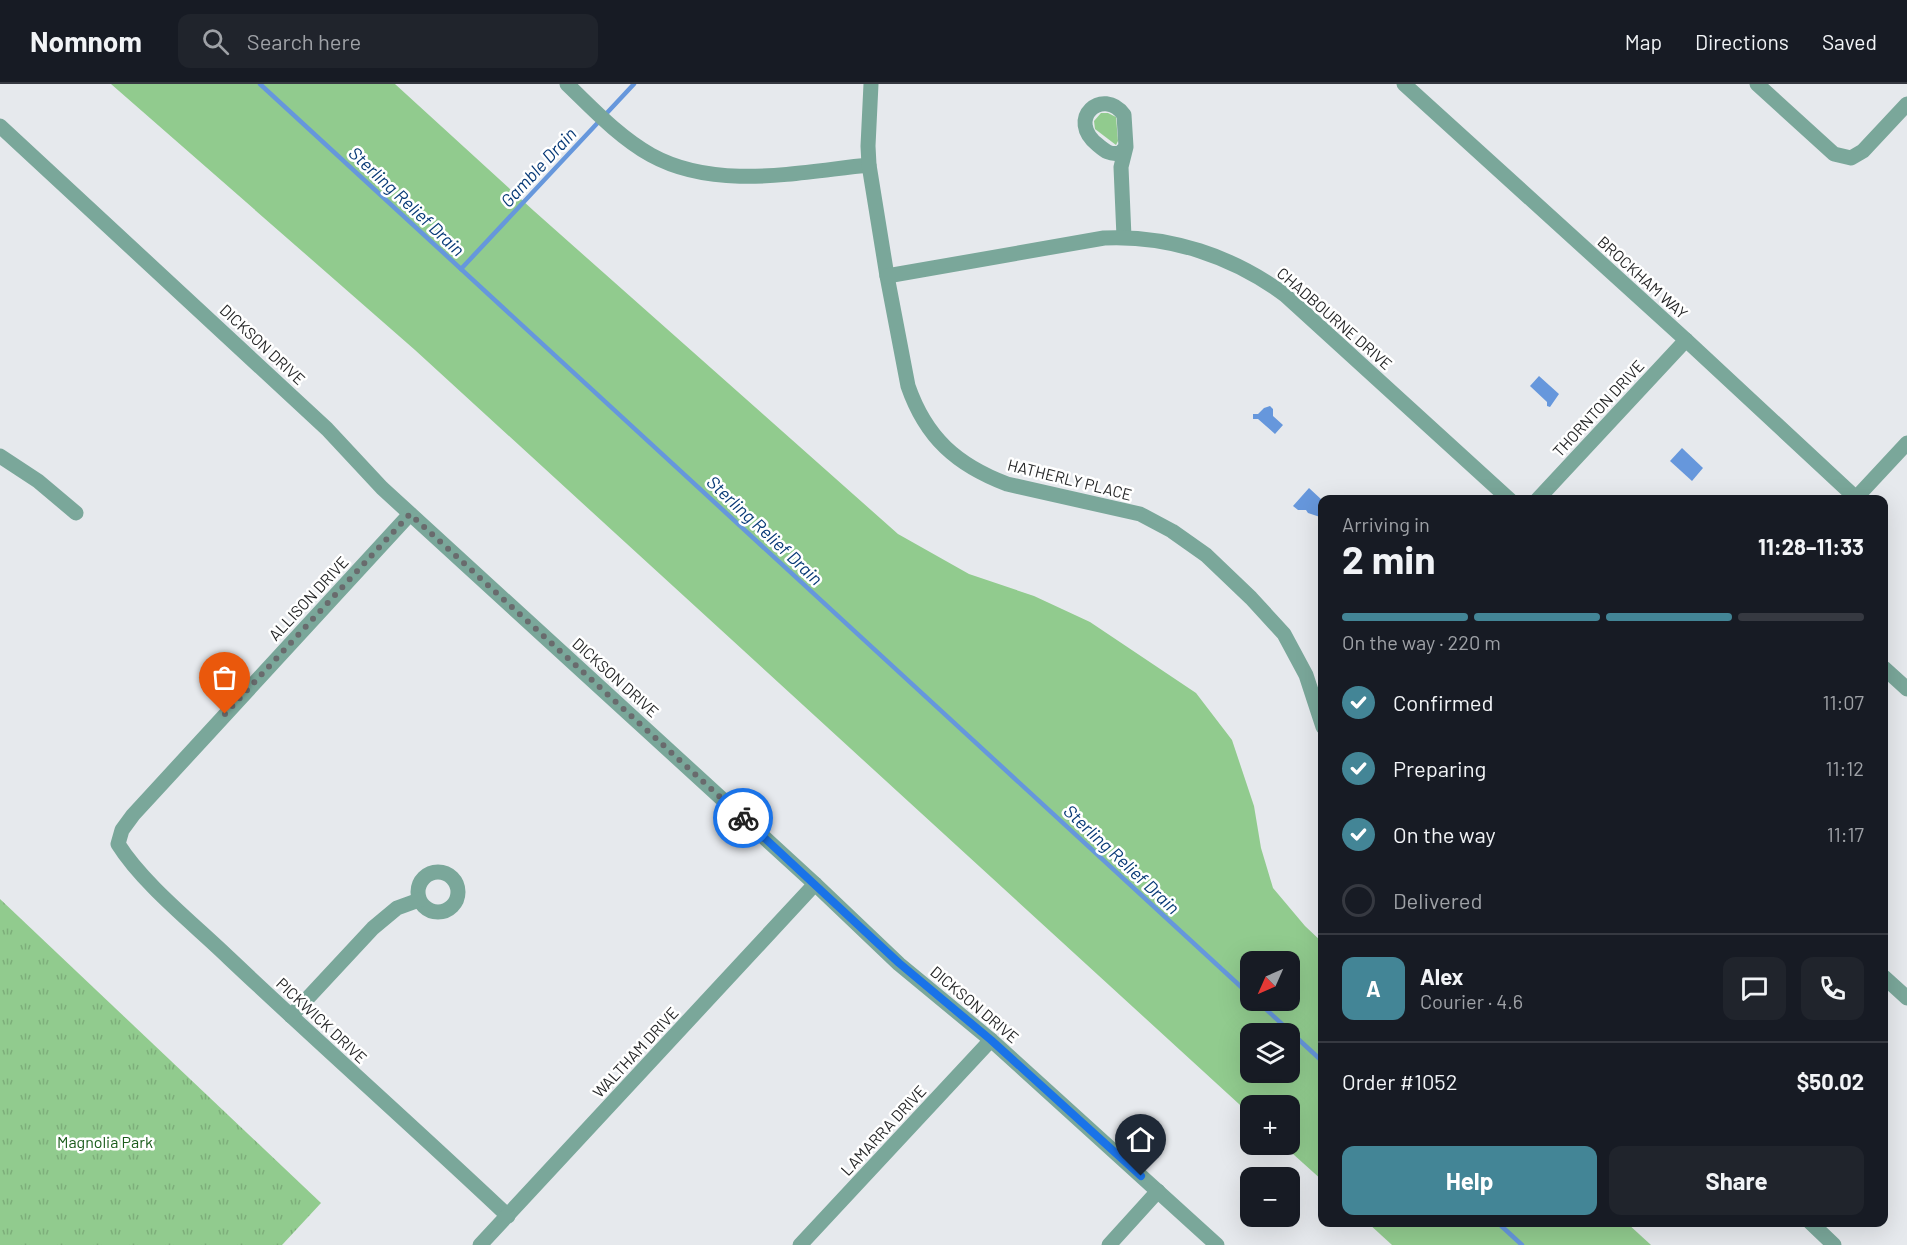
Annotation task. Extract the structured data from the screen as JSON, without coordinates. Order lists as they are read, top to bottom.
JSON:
{
  "streets": {
    "street": [
      "BROCKHAM WAY",
      "CHADBOURNE DRIVE",
      "DICKSON DRIVE",
      "THORNTON DRIVE",
      "HATHERLY PLACE",
      "ALLISON DRIVE",
      "PICKWICK DRIVE",
      "WALTHAM DRIVE",
      "LAMARRA DRIVE"
    ]
  },
  "crossings": [
    ["BROCKHAM WAY", "THORNTON DRIVE"],
    ["CHADBOURNE DRIVE", "HATHERLY PLACE"],
    ["DICKSON DRIVE", "ALLISON DRIVE"],
    ["DICKSON DRIVE", "WALTHAM DRIVE"],
    ["DICKSON DRIVE", "LAMARRA DRIVE"],
    ["ALLISON DRIVE", "PICKWICK DRIVE"],
    ["PICKWICK DRIVE", "WALTHAM DRIVE"]
  ],
  "water": ["Gamble Drain", "Sterling Relief Drain"],
  "parks": ["Magnolia Park"],
  "north": "bottom left",
  "page": {
    "header": "Nomnom",
    "search": "Search here",
    "nav": ["Map", "Directions", "Saved"],
    "heading": ["2 min", "Arriving in", "11:28–11:33"],
    "panel": [
      "Alex",
      "Courier · 4.6",
      "Order #1052",
      "$50.02"
    ],
    "bar": "On the way · 220 m",
    "list": [
      ["Confirmed", "11:07"],
      ["Preparing", "11:12"],
      ["On the way", "11:17"],
      "Delivered"
    ],
    "map_buttons": ["+", "−"],
    "round": "A",
    "buttons": ["Help", "Share"]
  }
}
